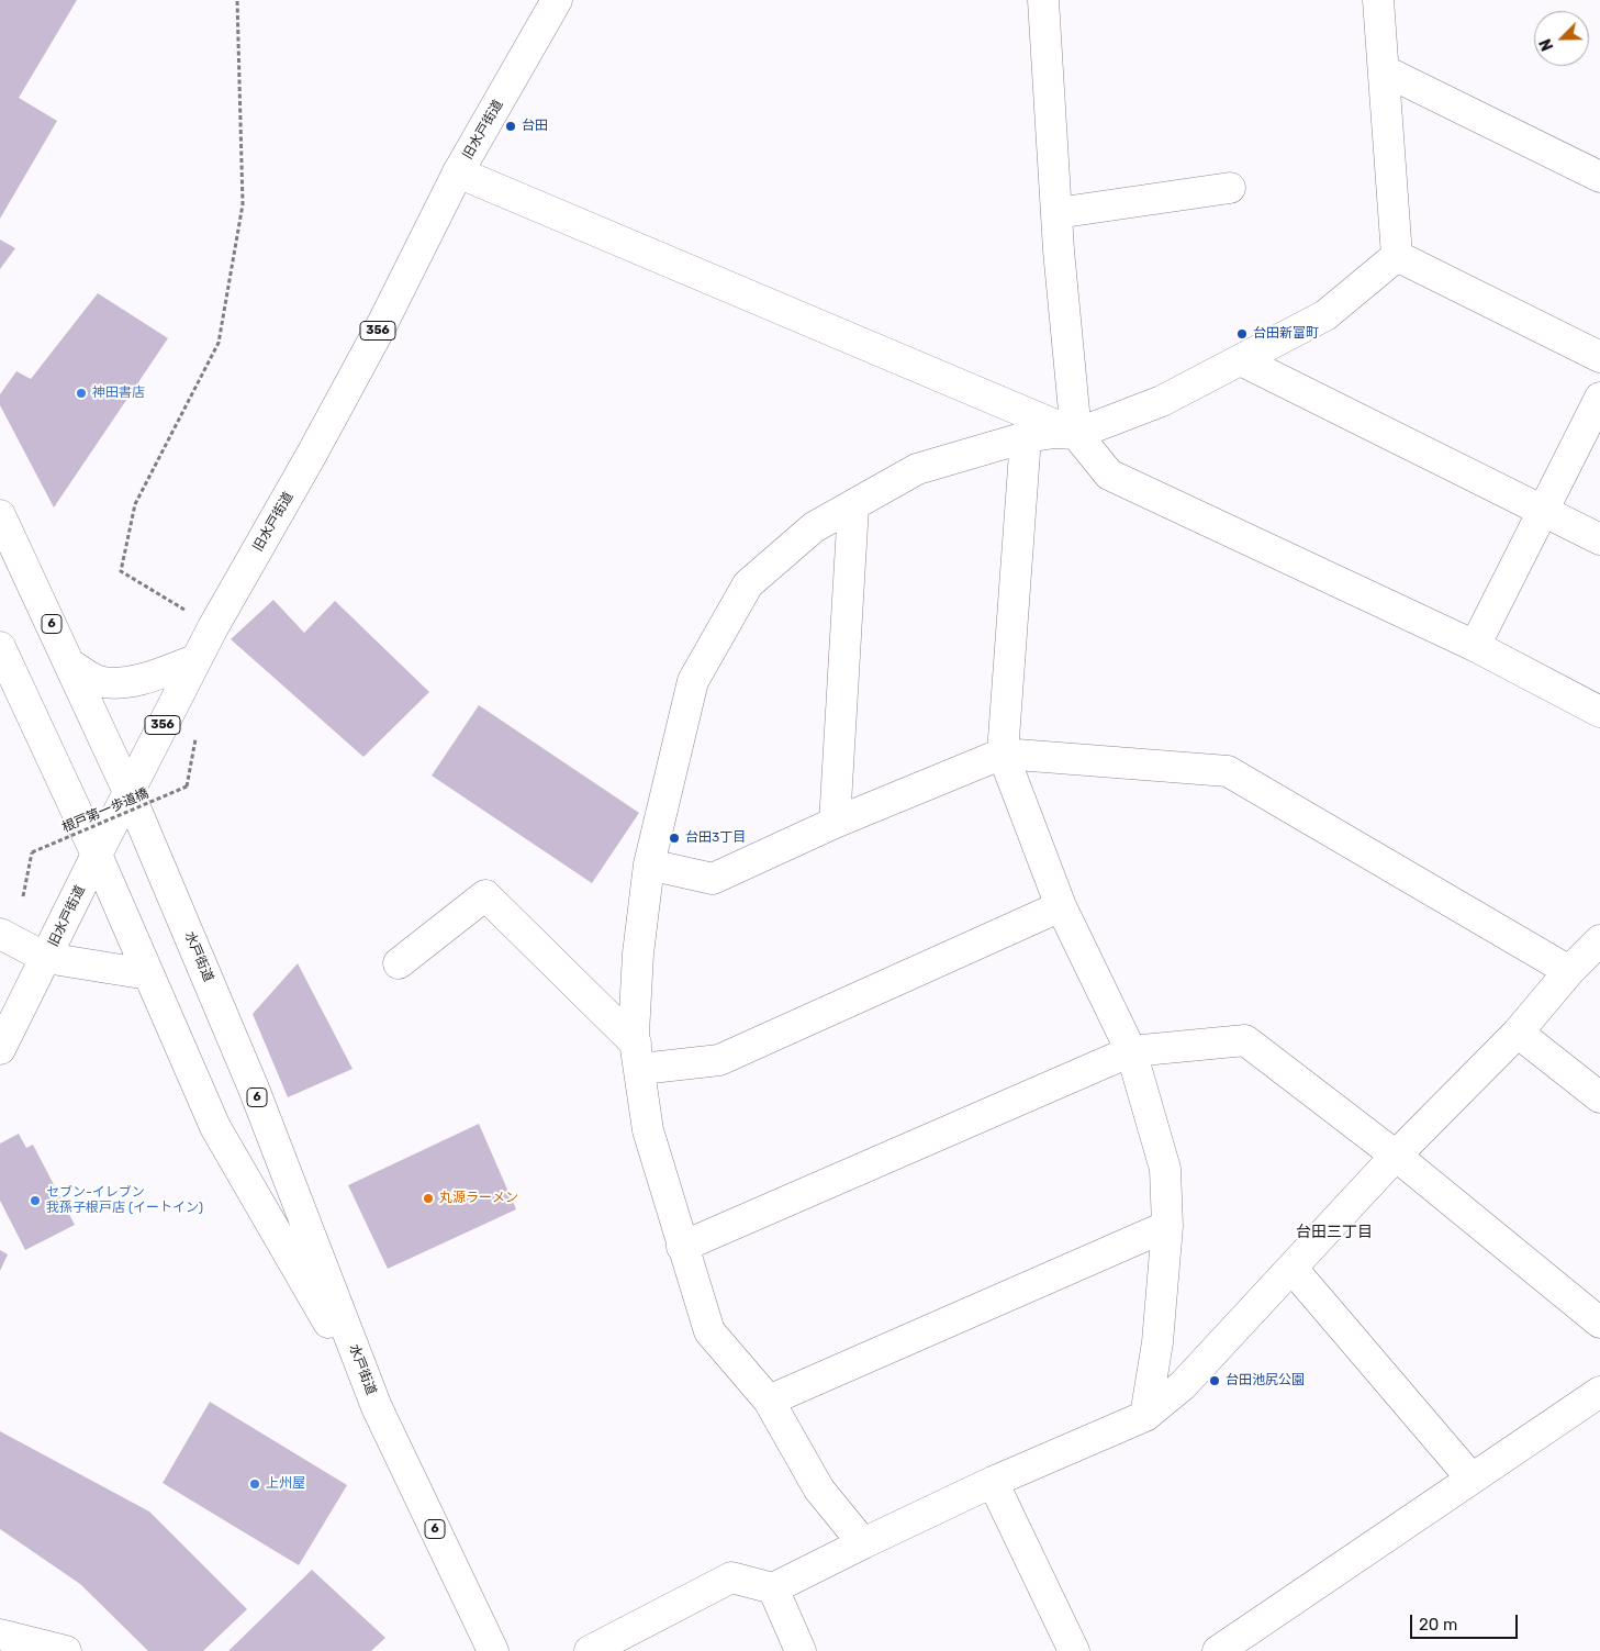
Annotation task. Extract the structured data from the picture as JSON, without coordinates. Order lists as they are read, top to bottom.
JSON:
{
  "streets": {
    "main road": [
      "旧水戸街道",
      "356",
      "6",
      "水戸街道"
    ],
    "path": ["根戸第一歩道橋"]
  },
  "crossings": [
    ["旧水戸街道", "水戸街道"]
  ],
  "districts": ["台田三丁目"],
  "places": [
    "台田",
    "台田新富町",
    "神田書店",
    "台田3丁目",
    "丸源ラーメン",
    "セブン-イレブン 我孫子根戸店 (イートイン)",
    "台田池尻公園",
    "上州屋"
  ],
  "scale_bar": "20 m",
  "north": "bottom left"
}
